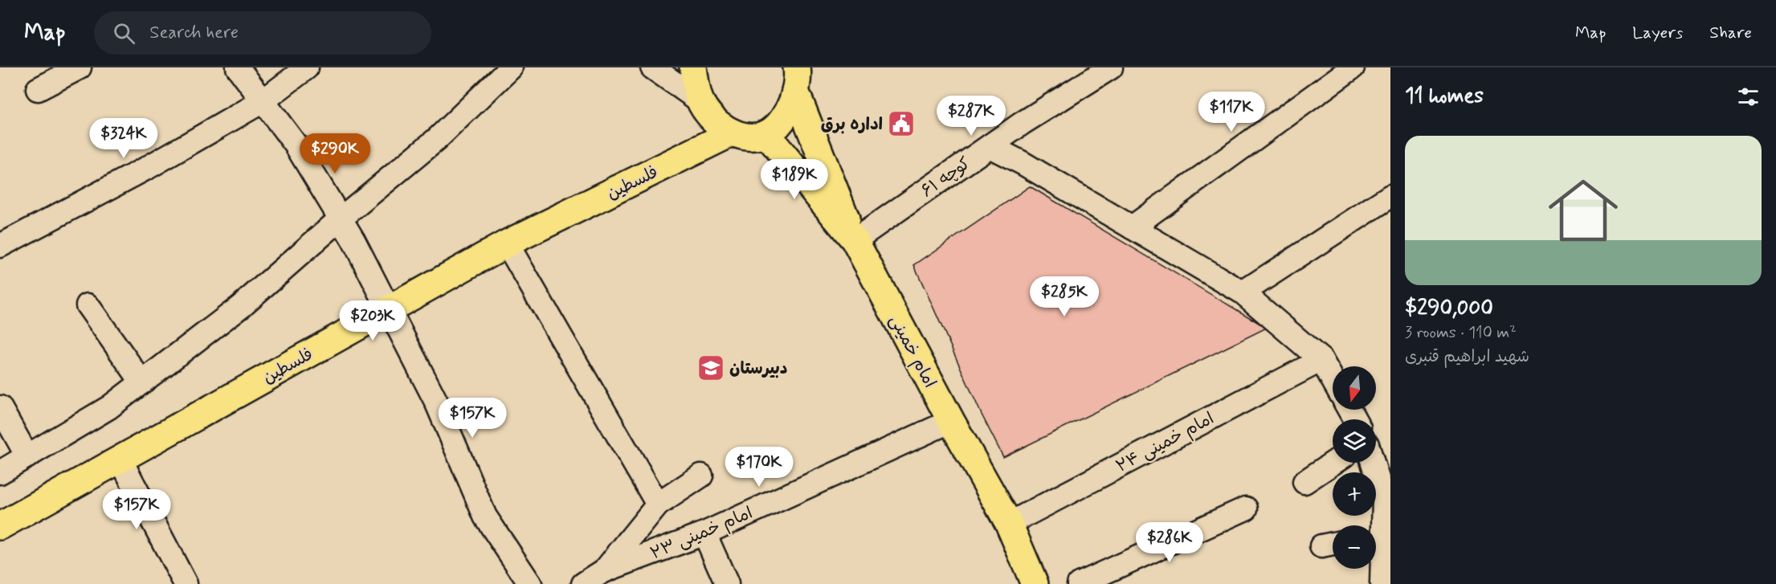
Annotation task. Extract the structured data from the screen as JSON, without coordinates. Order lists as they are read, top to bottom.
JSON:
{
  "streets": {
    "main road": ["فلسطین", "امام خمینی"],
    "street": ["کوچه ۶۱", "امام خمینی ۲۴", "امام خمینی ۲۳"]
  },
  "crossings": [
    ["کوچه ۶۱", "امام خمینی"],
    ["امام خمینی", "امام خمینی ۲۴"],
    ["امام خمینی", "امام خمینی ۲۳"]
  ],
  "places": {
    "public building": ["اداره برق"],
    "school or university": ["دبیرستان"]
  },
  "north": "bottom",
  "page": {
    "header": "Map",
    "search": "Search here",
    "nav": ["Map", "Layers", "Share"],
    "heading": "11 homes",
    "price": [
      "$117K",
      "$287K",
      "$324K",
      "$290K",
      "$189K",
      "$285K",
      "$203K",
      "$157K",
      "$170K",
      "$157K",
      "$286K"
    ],
    "list": [
      {
        "name": "$290,000",
        "note": "3 rooms · 110 m² · شهید ابراهیم قنبری"
      }
    ],
    "map_buttons": ["+", "−"]
  }
}
